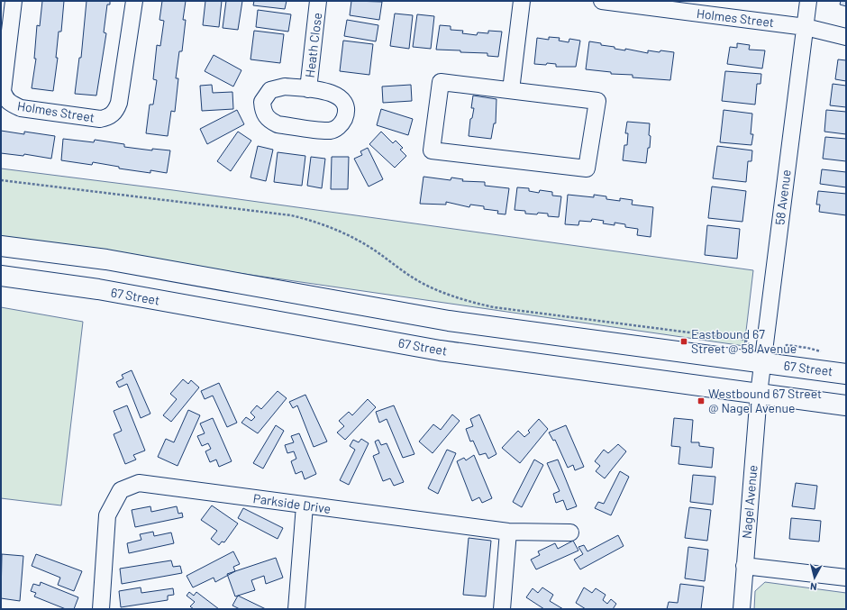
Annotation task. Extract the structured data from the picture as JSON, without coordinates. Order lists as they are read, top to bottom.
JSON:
{
  "streets": {
    "main road": ["67 Street"],
    "street": [
      "Holmes Street",
      "Heath Close",
      "58 Avenue",
      "Nagel Avenue",
      "Parkside Drive"
    ]
  },
  "crossings": [
    ["Holmes Street", "58 Avenue"],
    ["58 Avenue", "67 Street"],
    ["58 Avenue", "Nagel Avenue"],
    ["67 Street", "Nagel Avenue"]
  ],
  "places": {
    "transit": ["Eastbound 67 Street @ 58 Avenue", "Westbound 67 Street @ Nagel Avenue"]
  },
  "north": "bottom"
}
